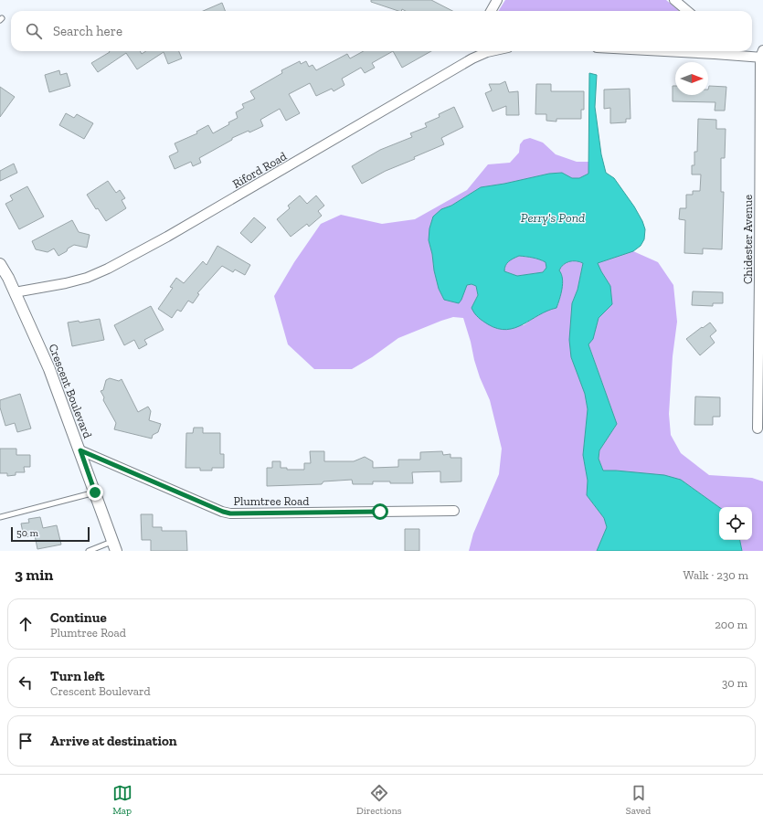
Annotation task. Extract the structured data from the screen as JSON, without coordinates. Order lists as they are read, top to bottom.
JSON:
{
  "streets": {
    "street": [
      "Riford Road",
      "Chidester Avenue",
      "Crescent Boulevard",
      "Plumtree Road"
    ]
  },
  "crossings": [
    ["Riford Road", "Crescent Boulevard"],
    ["Crescent Boulevard", "Plumtree Road"]
  ],
  "water": ["Perry's Pond"],
  "scale_bar": "50 m",
  "north": "right",
  "page": {
    "search": "Search here",
    "scale": "50 m",
    "heading": ["3 min", "Walk · 230 m"],
    "list": [
      ["Continue", "Plumtree Road", "200 m"],
      ["Turn left", "Crescent Boulevard", "30 m"],
      "Arrive at destination"
    ],
    "nav": ["Map", "Directions", "Saved"]
  }
}
